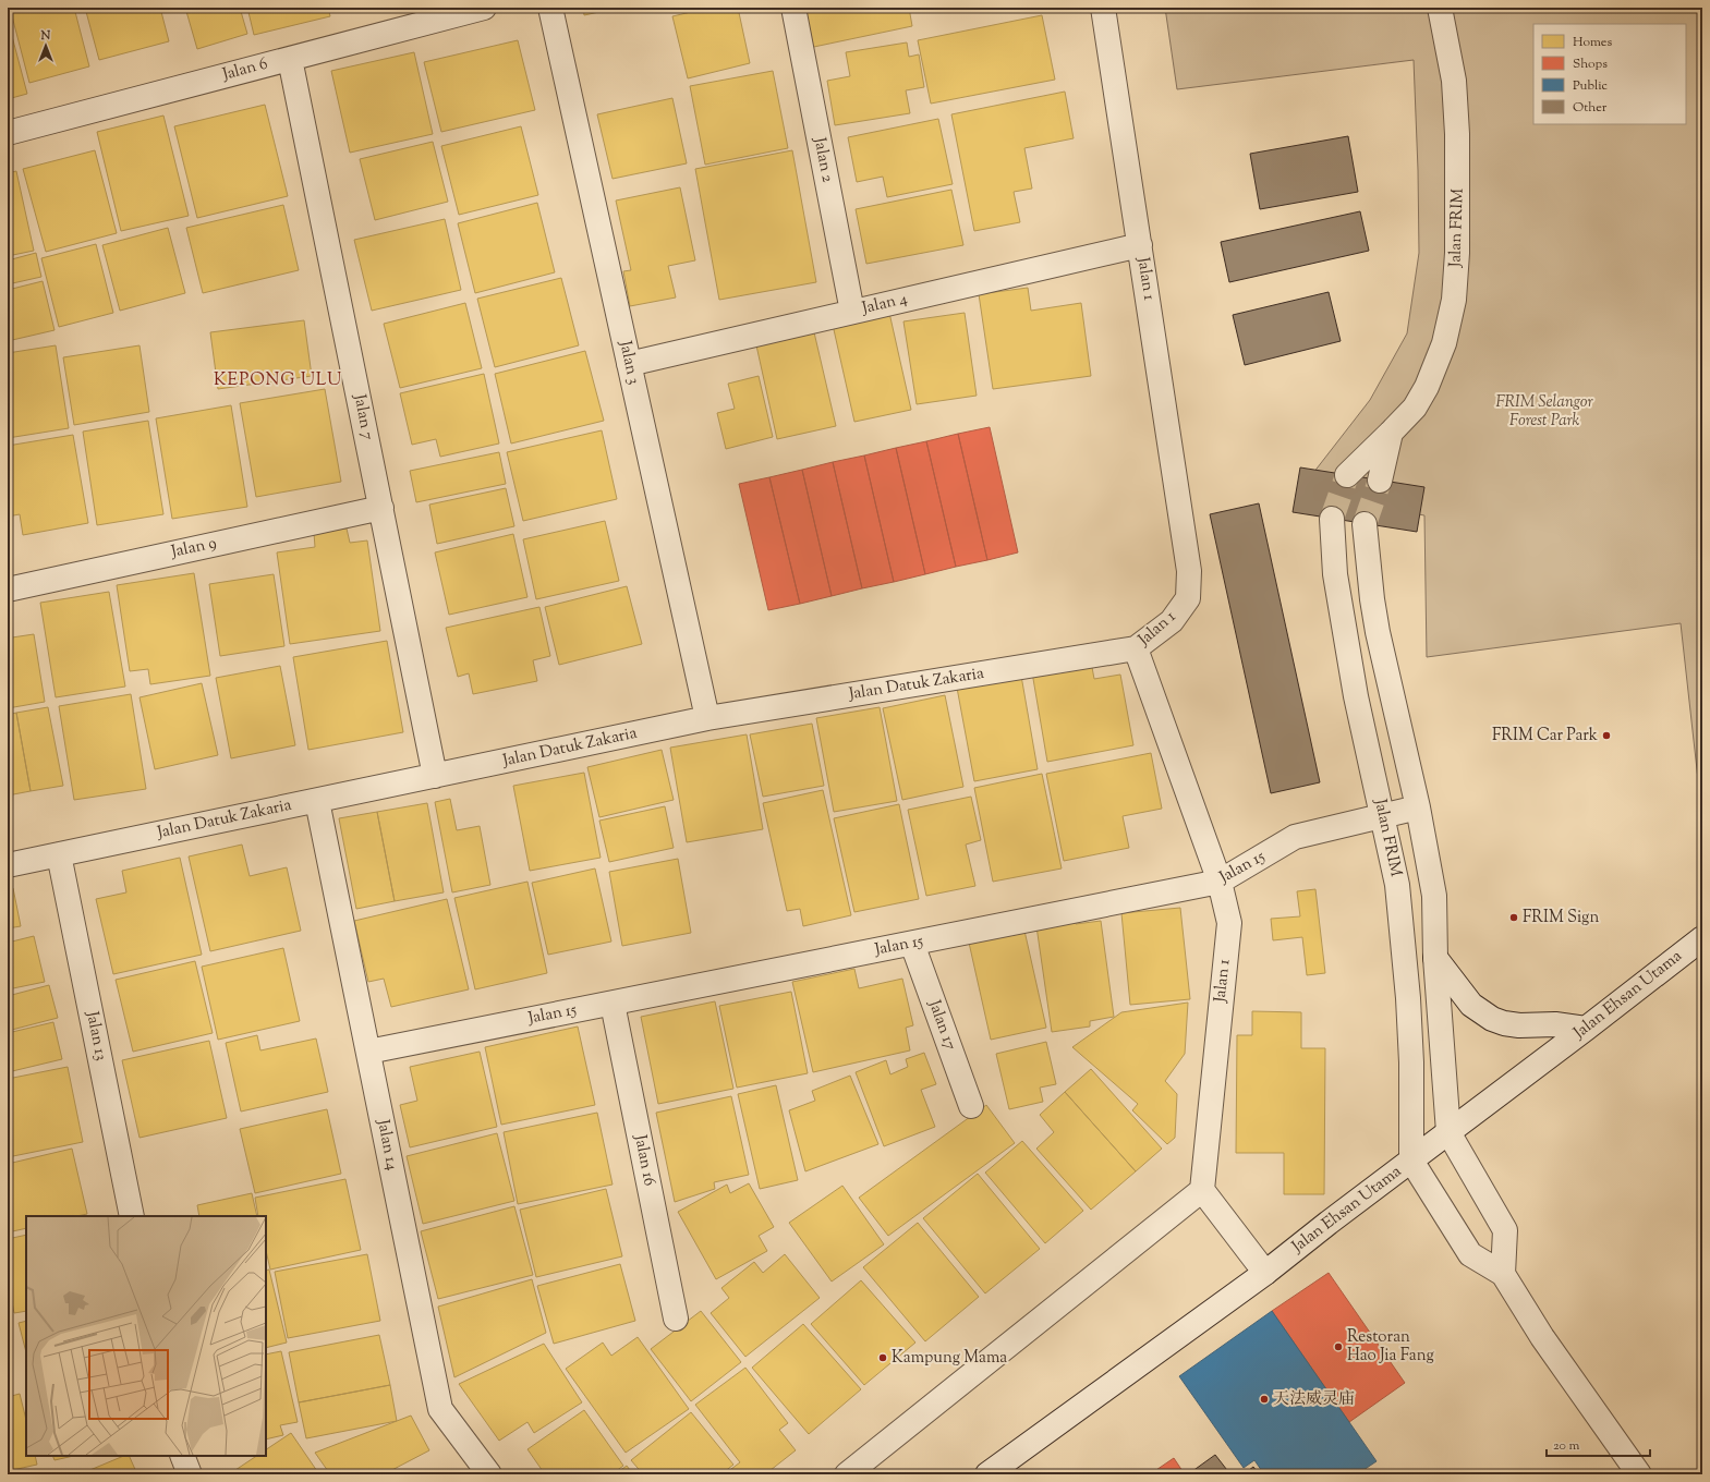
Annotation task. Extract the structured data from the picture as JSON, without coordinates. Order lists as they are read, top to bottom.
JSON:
{
  "streets": {
    "street": [
      "Jalan 6",
      "Jalan 2",
      "Jalan FRIM",
      "Jalan 1",
      "Jalan 4",
      "Jalan 3",
      "Jalan 7",
      "Jalan 9",
      "Jalan Datuk Zakaria",
      "Jalan 15",
      "Jalan Ehsan Utama",
      "Jalan 17",
      "Jalan 13",
      "Jalan 14",
      "Jalan 16"
    ]
  },
  "crossings": [
    ["Jalan 6", "Jalan 7"],
    ["Jalan 2", "Jalan 4"],
    ["Jalan FRIM", "Jalan 15"],
    ["Jalan FRIM", "Jalan Ehsan Utama"],
    ["Jalan 1", "Jalan 4"],
    ["Jalan 1", "Jalan Datuk Zakaria"],
    ["Jalan 1", "Jalan 15"],
    ["Jalan 4", "Jalan 3"],
    ["Jalan 3", "Jalan Datuk Zakaria"],
    ["Jalan 7", "Jalan 9"],
    ["Jalan 7", "Jalan Datuk Zakaria"],
    ["Jalan Datuk Zakaria", "Jalan 13"],
    ["Jalan Datuk Zakaria", "Jalan 14"],
    ["Jalan 15", "Jalan 17"],
    ["Jalan 15", "Jalan 14"],
    ["Jalan 15", "Jalan 16"]
  ],
  "districts": ["KEPONG ULU"],
  "parks": ["FRIM Selangor Forest Park"],
  "places": [
    "FRIM Car Park",
    "FRIM Sign",
    "Restoran Hao Jia Fang",
    "Kampung Mama",
    "天法威灵庙"
  ],
  "legend": [
    "Homes",
    "Shops",
    "Public",
    "Other"
  ],
  "scale_bar": "20 m",
  "north": "top"
}
